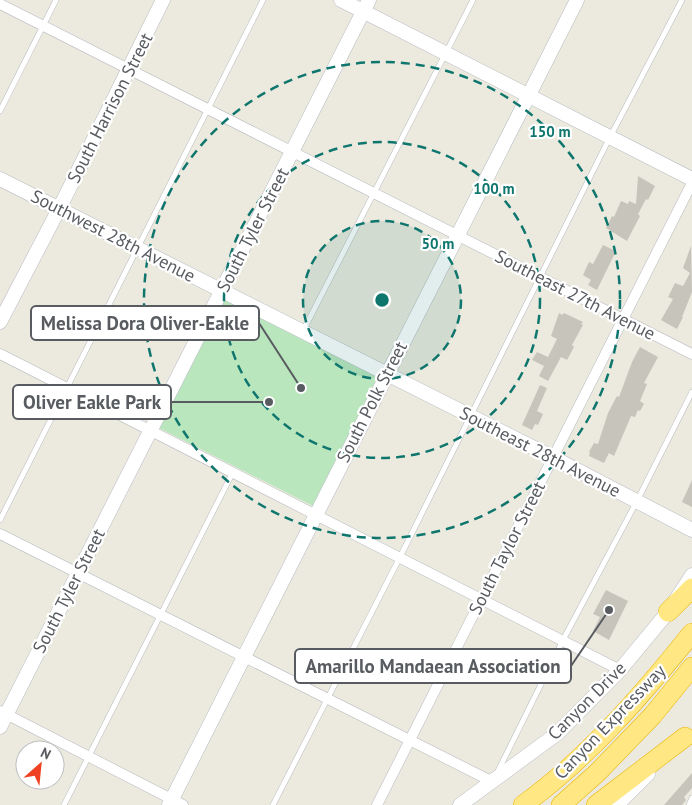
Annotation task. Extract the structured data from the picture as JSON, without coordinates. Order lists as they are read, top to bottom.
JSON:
{
  "streets": {
    "highway": ["Canyon Expressway"],
    "main road": [
      "South Harrison Street",
      "South Tyler Street",
      "Southwest 28th Avenue",
      "South Polk Street",
      "Southeast 28th Avenue",
      "Canyon Drive"
    ],
    "street": ["Southeast 27th Avenue", "South Taylor Street"]
  },
  "crossings": [
    ["South Harrison Street", "Southwest 28th Avenue"],
    ["South Harrison Street", "Southeast 27th Avenue"],
    ["South Tyler Street", "Southwest 28th Avenue"],
    ["South Tyler Street", "Southeast 27th Avenue"],
    ["Southwest 28th Avenue", "South Polk Street"],
    ["Southwest 28th Avenue", "Southeast 28th Avenue"],
    ["Southeast 27th Avenue", "South Polk Street"],
    ["Southeast 27th Avenue", "South Taylor Street"],
    ["South Polk Street", "Southeast 28th Avenue"],
    ["Southeast 28th Avenue", "South Taylor Street"]
  ],
  "places": ["Melissa Dora Oliver-Eakle", "Oliver Eakle Park", "Amarillo Mandaean Association"],
  "north": "top right",
  "rings": ["150 m", "100 m", "50 m"]
}
